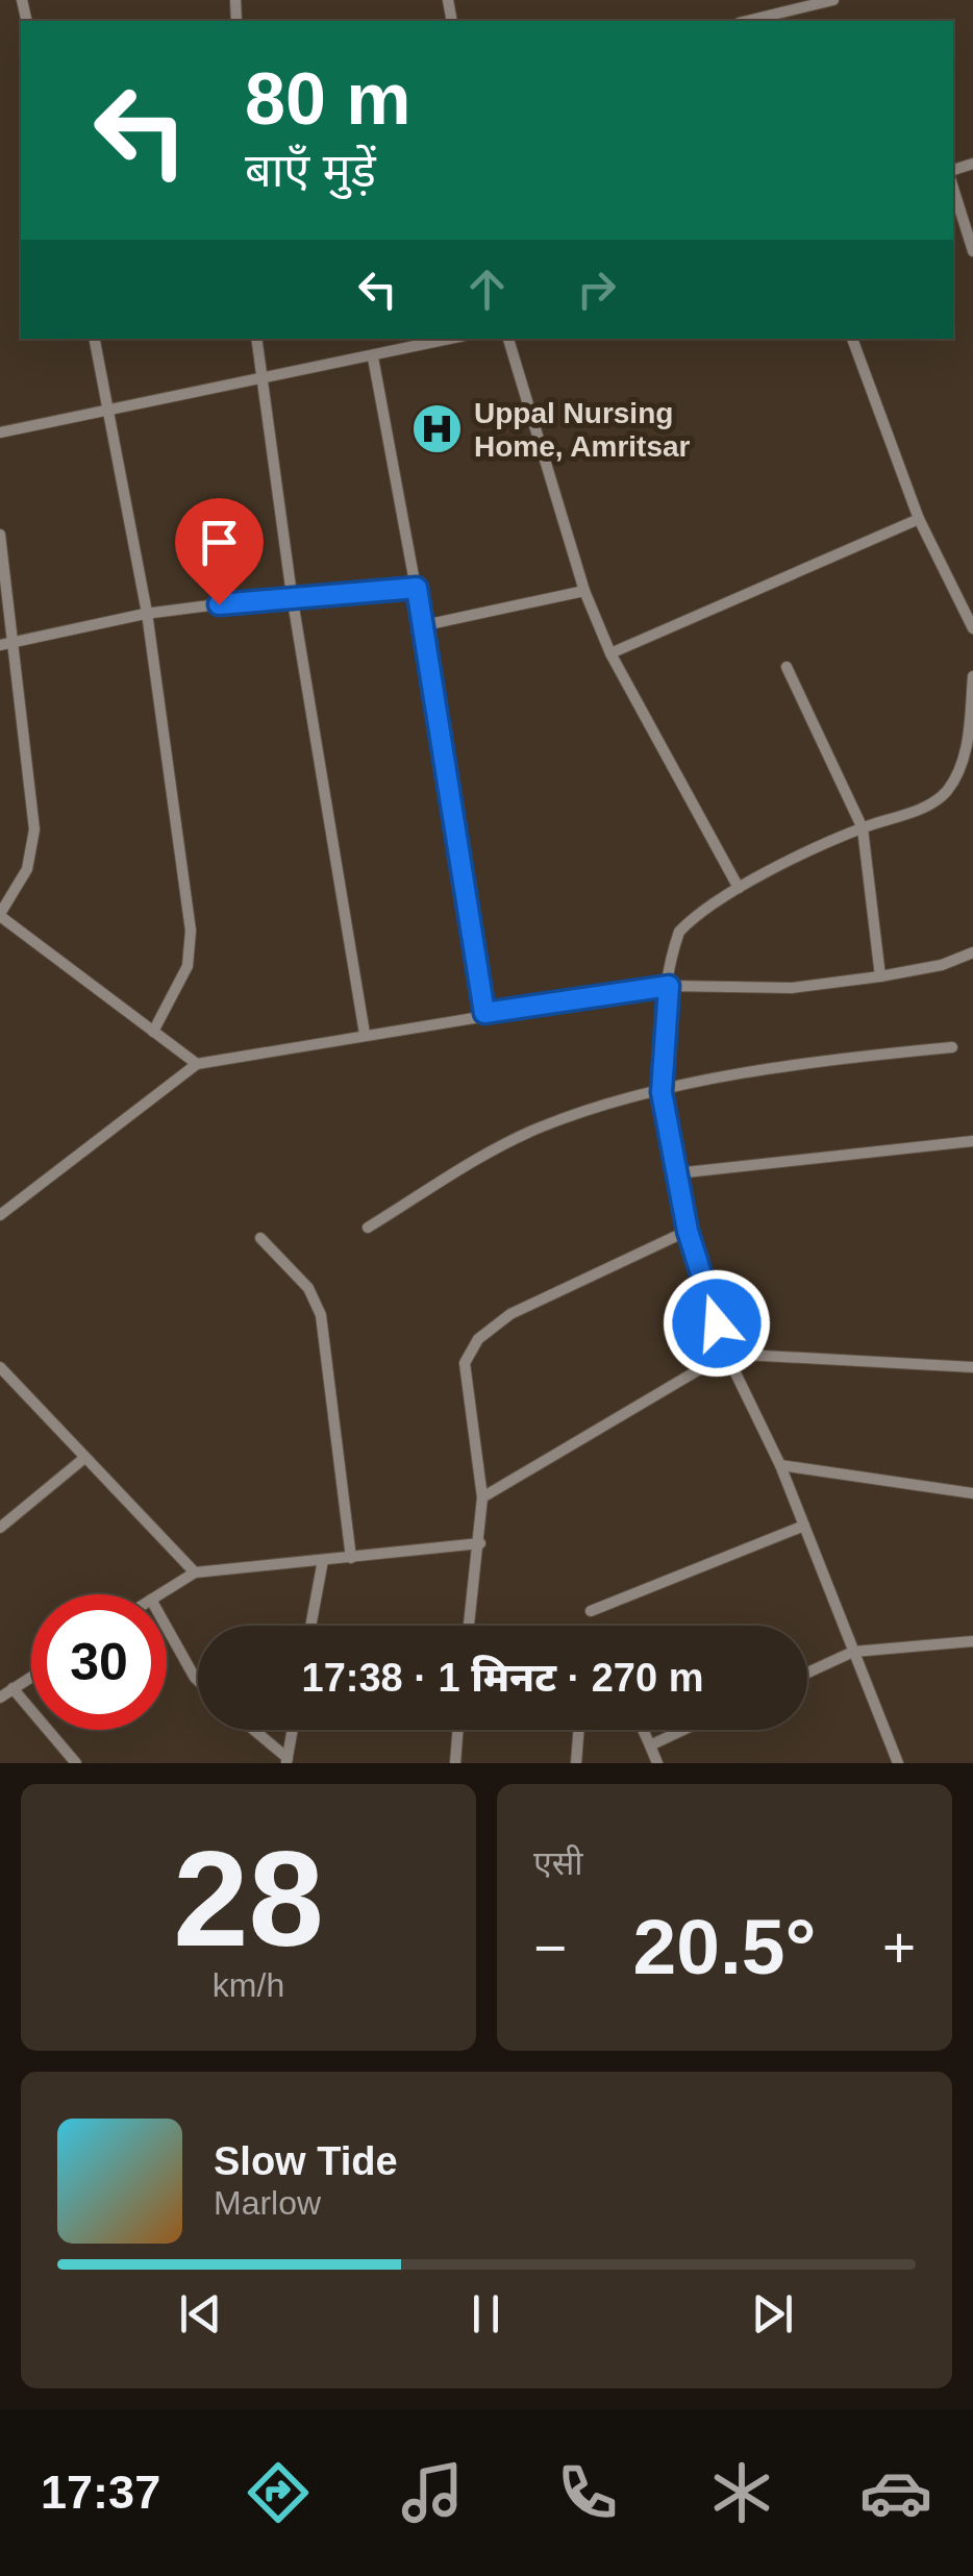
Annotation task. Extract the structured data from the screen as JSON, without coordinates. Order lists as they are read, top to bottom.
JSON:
{
  "places": {
    "hospital": ["Uppal Nursing Home, Amritsar"]
  },
  "page": {
    "turn": ["80 m", "बाएँ मुड़ें"],
    "limit": "30",
    "trip": "17:38 · 1 मिनट · 270 m",
    "tile": [
      ["28", "km/h"],
      "एसी"
    ],
    "heat": ["−", "20.5°", "+"],
    "song": ["Slow Tide", "Marlow"],
    "tabs": "17:37"
  }
}
